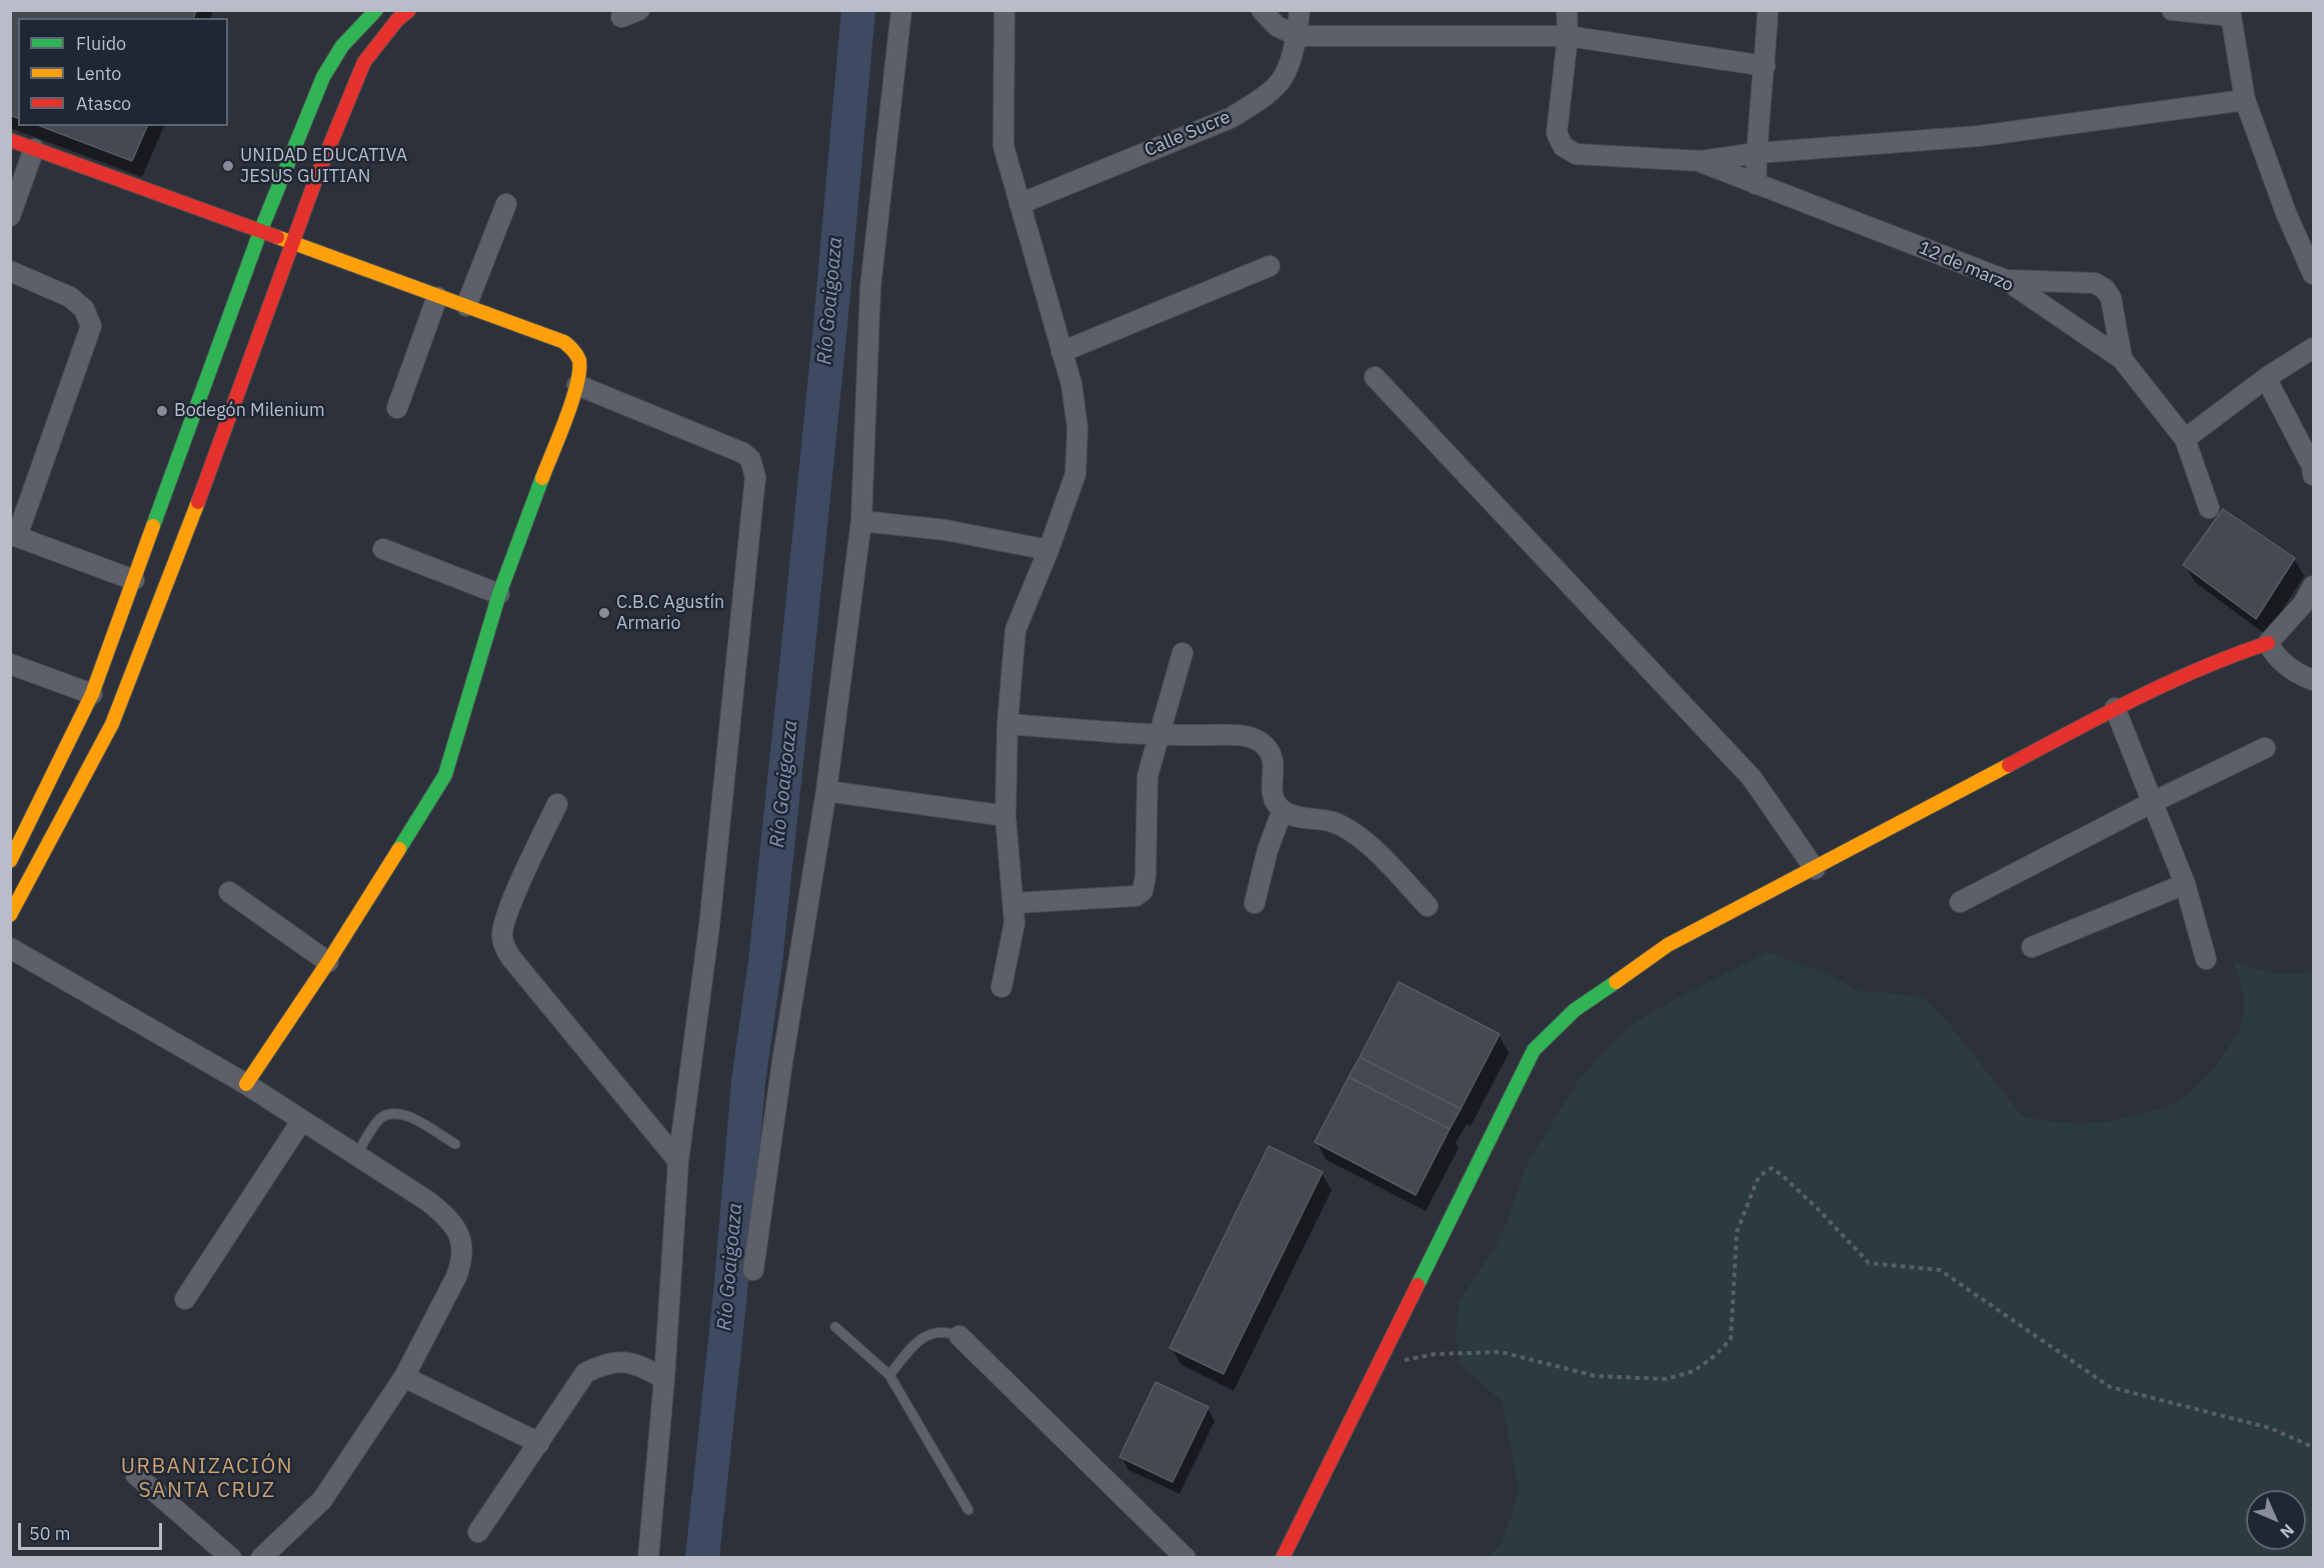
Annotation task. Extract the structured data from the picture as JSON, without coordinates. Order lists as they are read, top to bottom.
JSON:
{
  "streets": {
    "street": ["Calle Sucre", "12 de marzo"]
  },
  "districts": ["URBANIZACIÓN SANTA CRUZ"],
  "water": ["Río Goaigoaza"],
  "places": ["UNIDAD EDUCATIVA JESUS GUITIAN", "Bodegón Milenium", "C.B.C Agustín Armario"],
  "legend": ["Fluido", "Lento", "Atasco"],
  "scale_bar": "50 m",
  "north": "bottom right"
}
